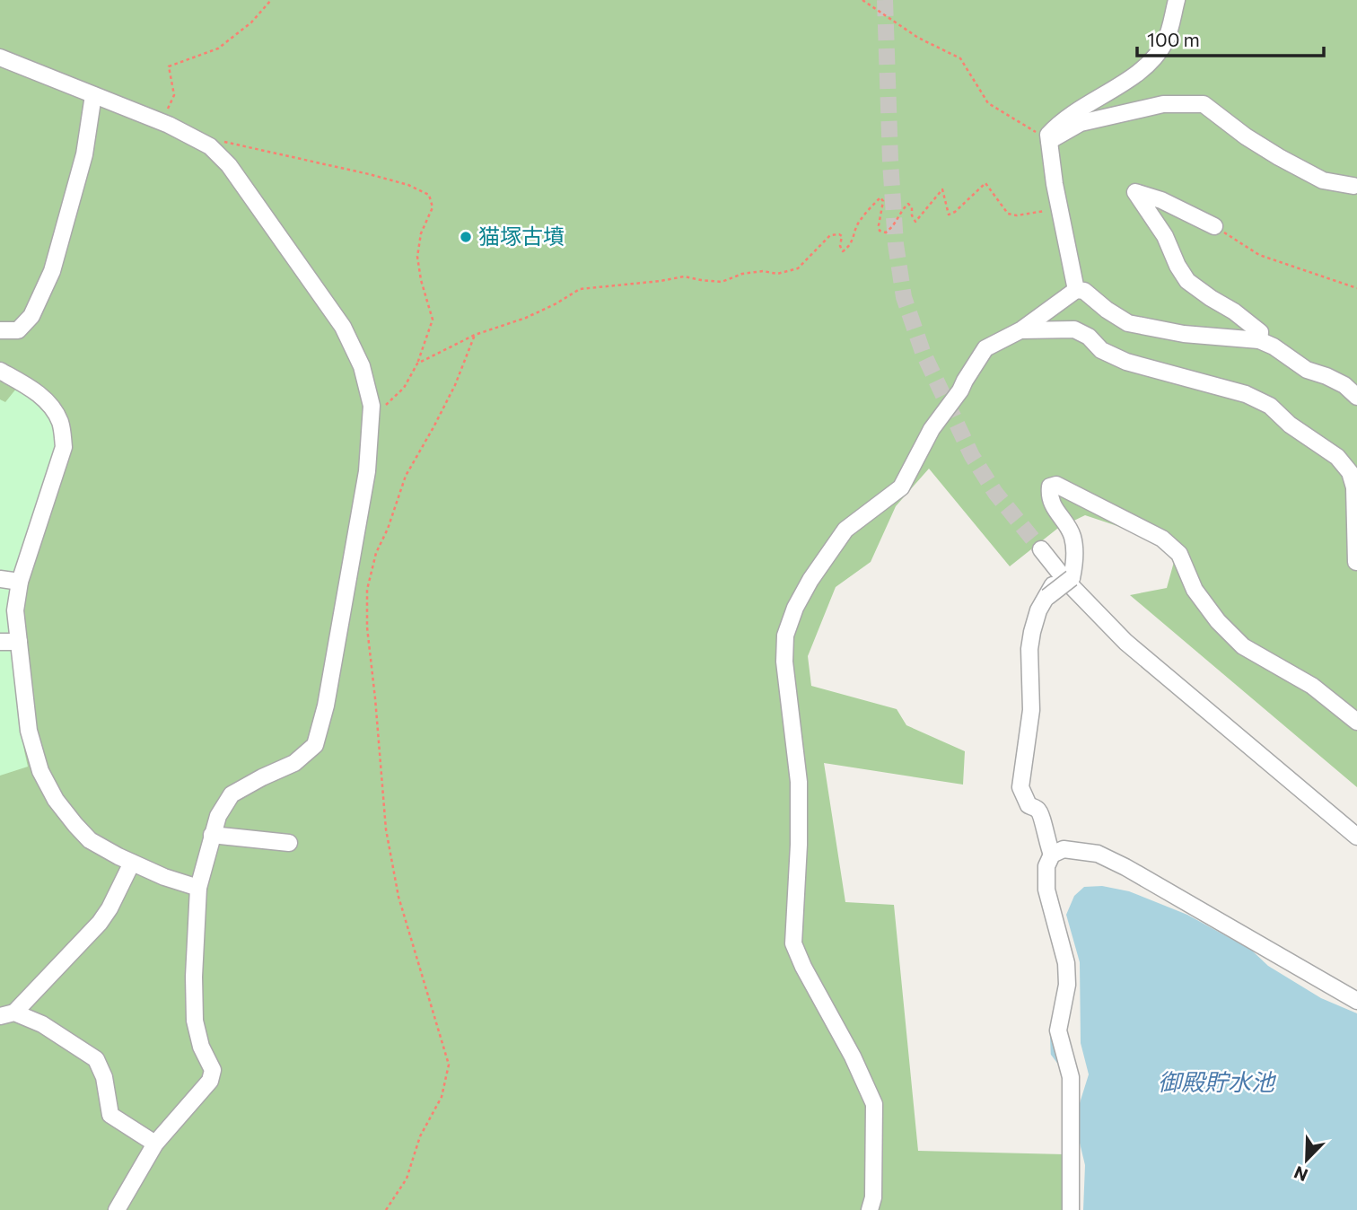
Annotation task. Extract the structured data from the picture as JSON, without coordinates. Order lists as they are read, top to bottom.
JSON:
{
  "water": ["御殿貯水池"],
  "places": ["猫塚古墳"],
  "scale_bar": "100 m",
  "north": "bottom left"
}
